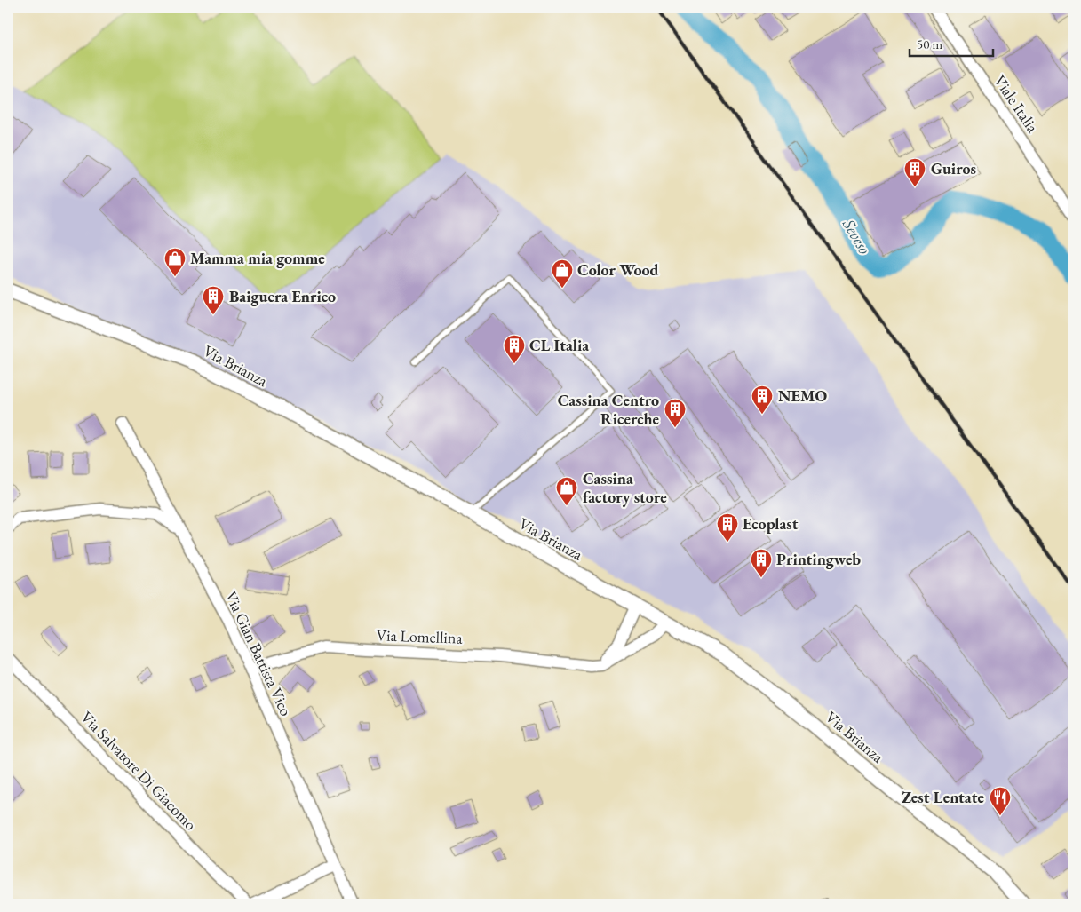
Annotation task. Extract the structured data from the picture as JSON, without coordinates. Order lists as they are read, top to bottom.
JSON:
{
  "streets": {
    "street": [
      "Viale Italia",
      "Via Brianza",
      "Via Lomellina",
      "Via Gian Battista Vico",
      "Via Salvatore Di Giacomo"
    ]
  },
  "crossings": [
    ["Via Brianza", "Via Lomellina"],
    ["Via Lomellina", "Via Gian Battista Vico"]
  ],
  "water": ["Seveso"],
  "places": {
    "building": [
      "Guiros",
      "Baiguera Enrico",
      "CL Italia",
      "NEMO",
      "Cassina Centro Ricerche",
      "Ecoplast",
      "Printingweb"
    ],
    "shop": ["Mamma mia gomme", "Color Wood", "Cassina factory store"],
    "restaurant": ["Zest Lentate"]
  },
  "scale_bar": "50 m"
}
